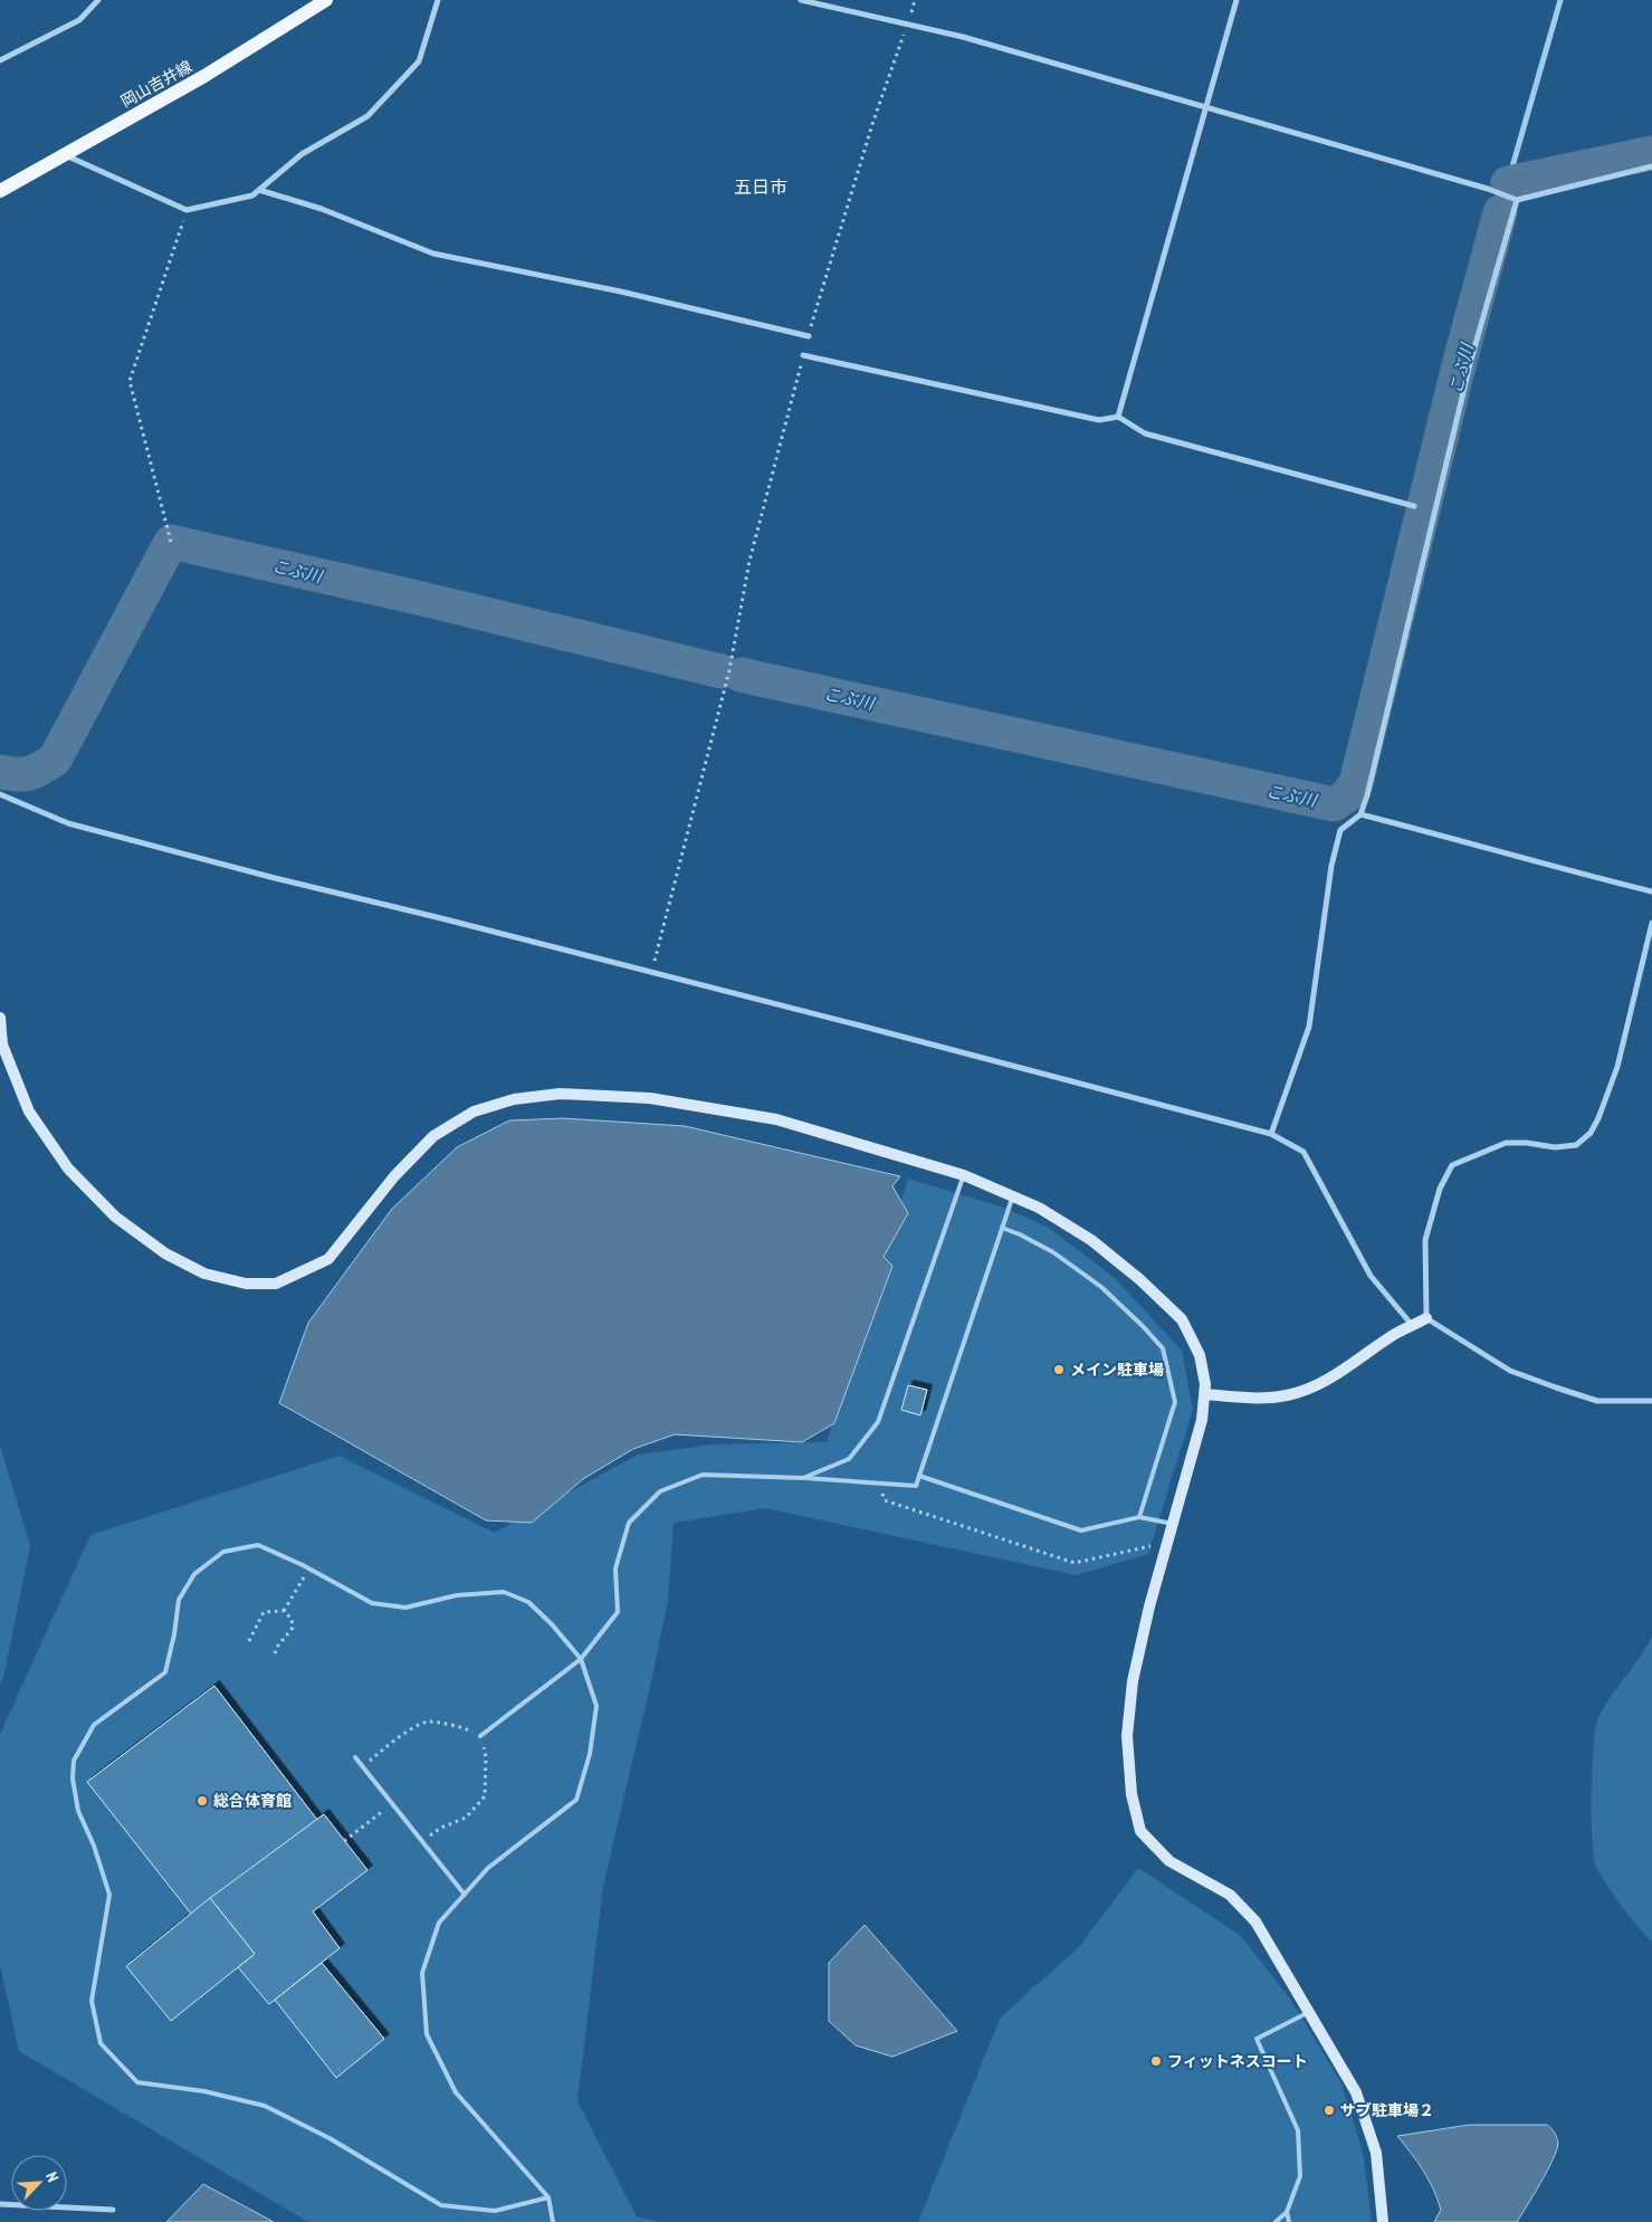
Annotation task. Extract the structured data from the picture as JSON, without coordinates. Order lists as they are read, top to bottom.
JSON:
{
  "streets": {
    "main road": ["岡山吉井線"]
  },
  "districts": ["五日市"],
  "water": ["こぶ川"],
  "places": [
    "メイン駐車場",
    "総合体育館",
    "フィットネスコート",
    "サブ駐車場２"
  ],
  "north": "top right"
}
